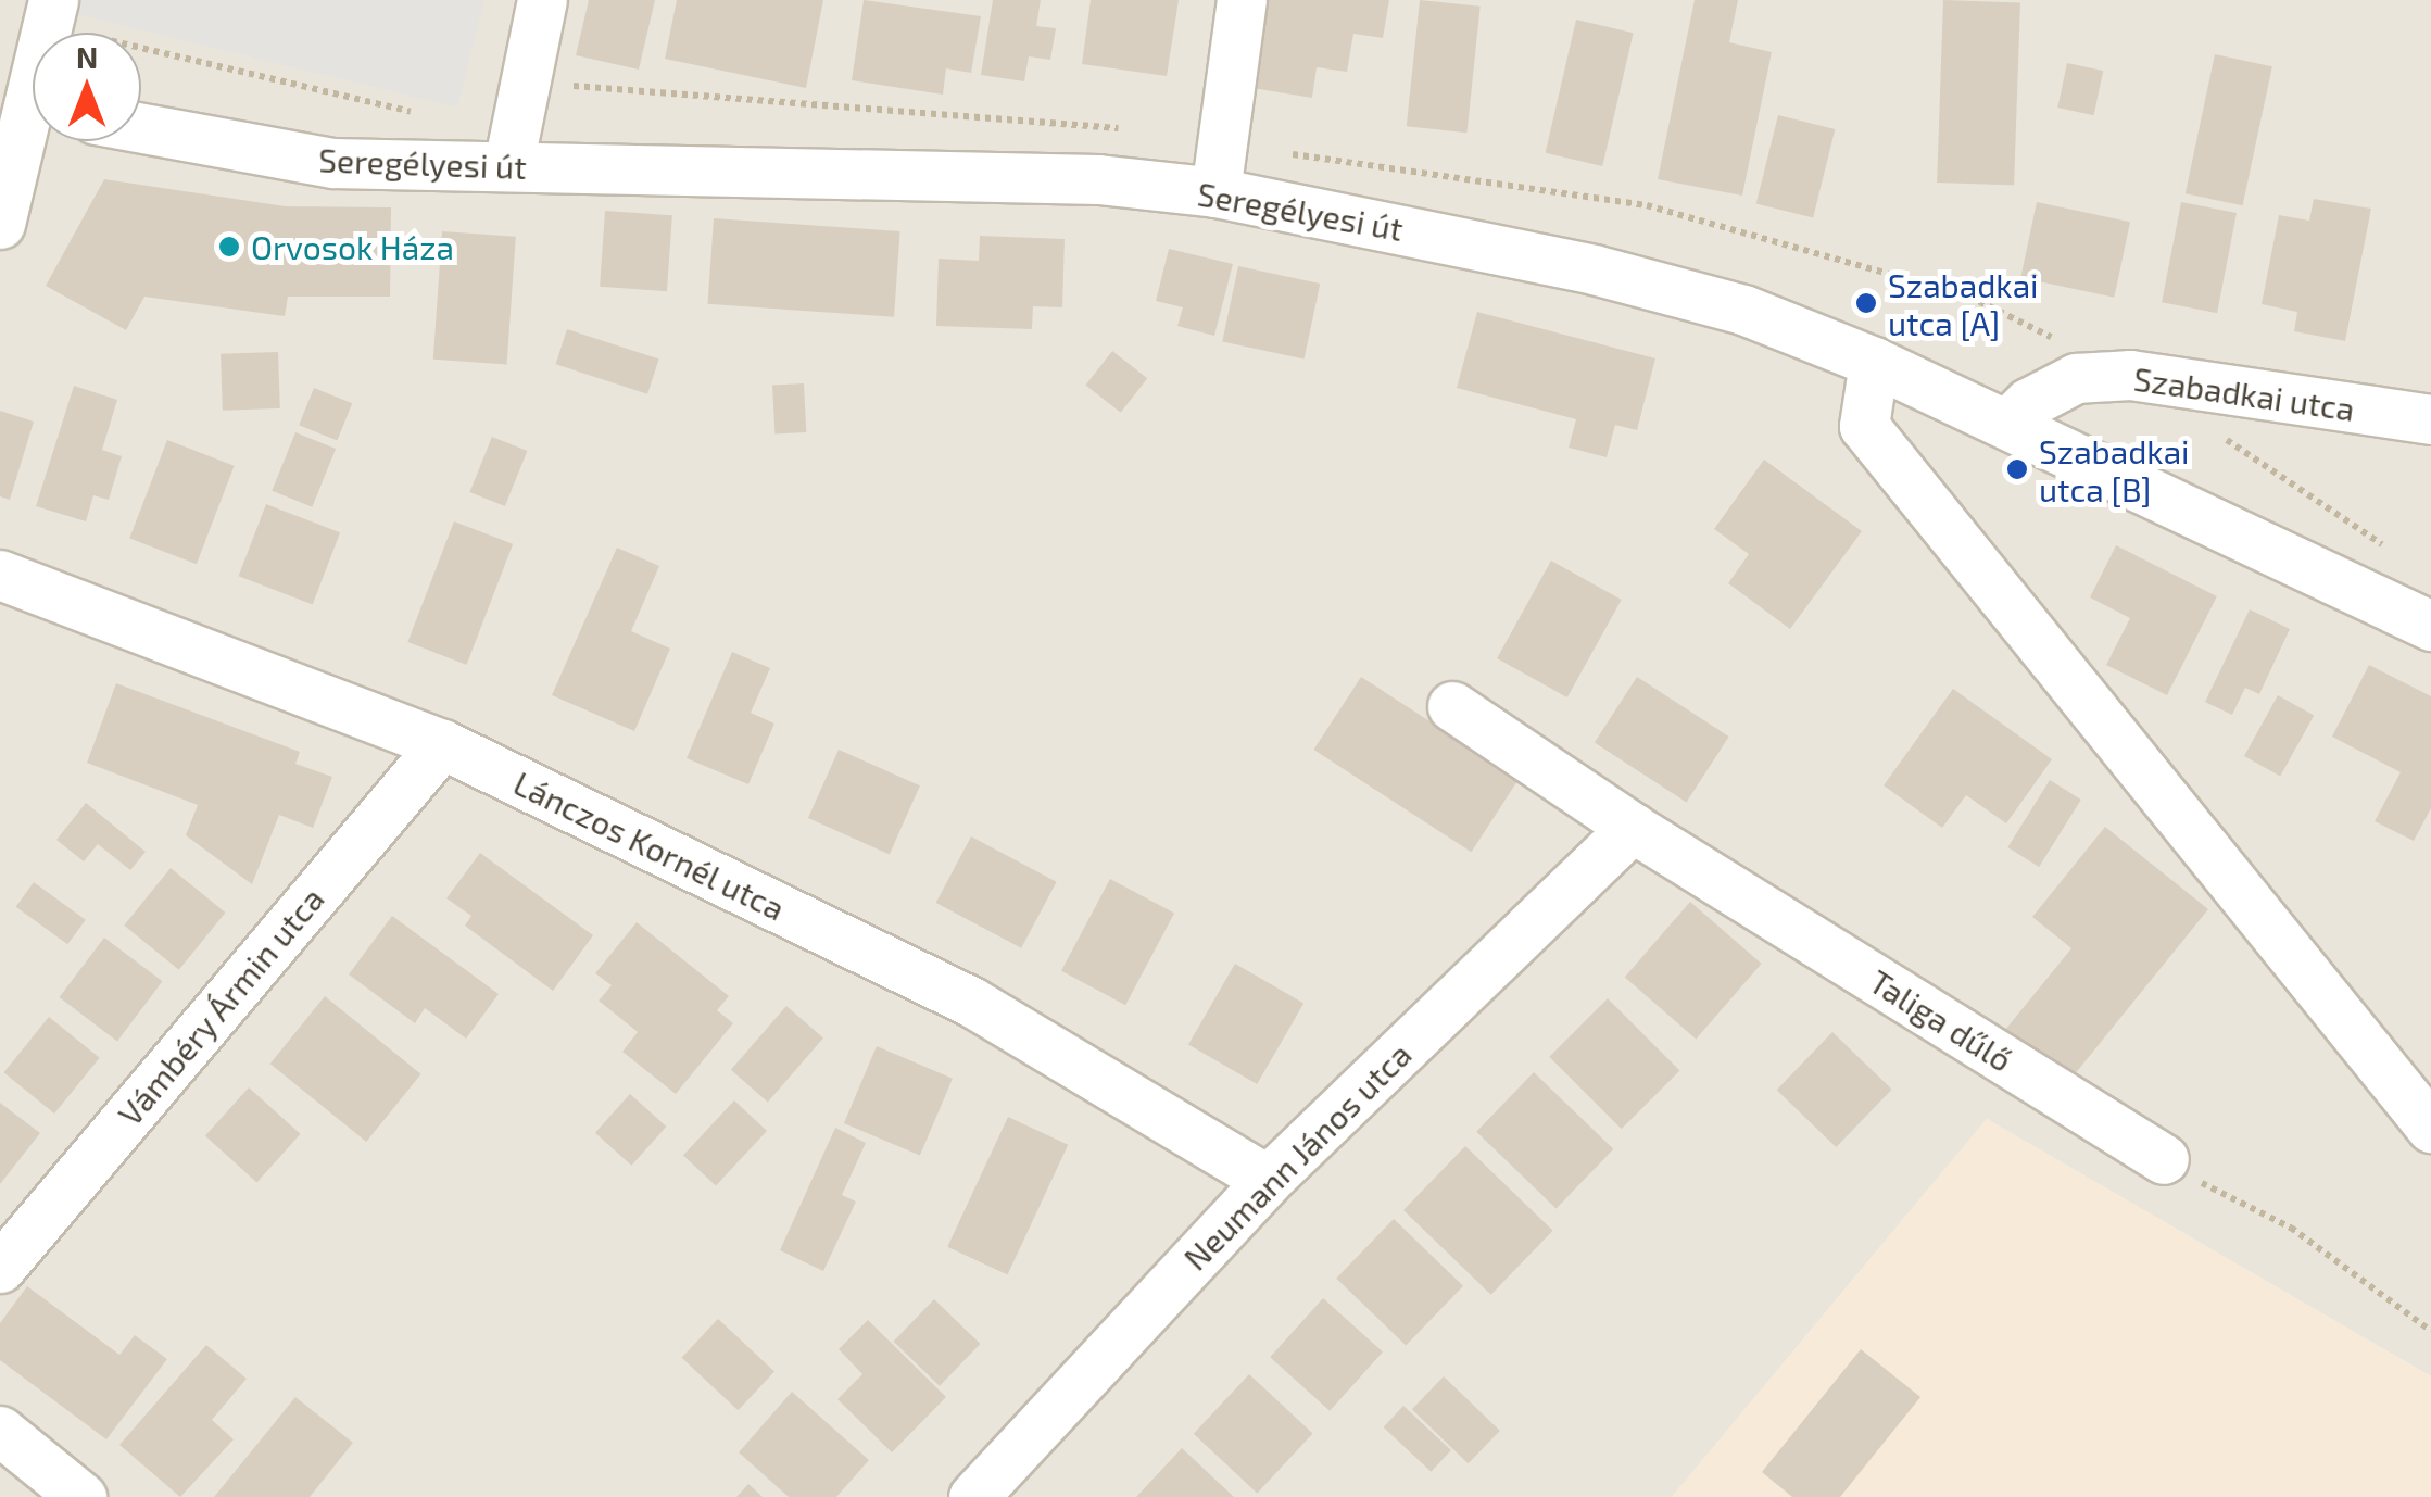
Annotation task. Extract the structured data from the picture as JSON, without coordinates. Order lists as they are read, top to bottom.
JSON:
{
  "streets": {
    "street": [
      "Seregélyesi út",
      "Szabadkai utca",
      "Lánczos Kornél utca",
      "Vámbéry Ármin utca",
      "Taliga dűlő",
      "Neumann János utca"
    ]
  },
  "crossings": [
    ["Seregélyesi út", "Szabadkai utca"],
    ["Lánczos Kornél utca", "Vámbéry Ármin utca"],
    ["Lánczos Kornél utca", "Neumann János utca"],
    ["Taliga dűlő", "Neumann János utca"]
  ],
  "places": ["Orvosok Háza", "Szabadkai utca [A]", "Szabadkai utca [B]"],
  "north": "top"
}
